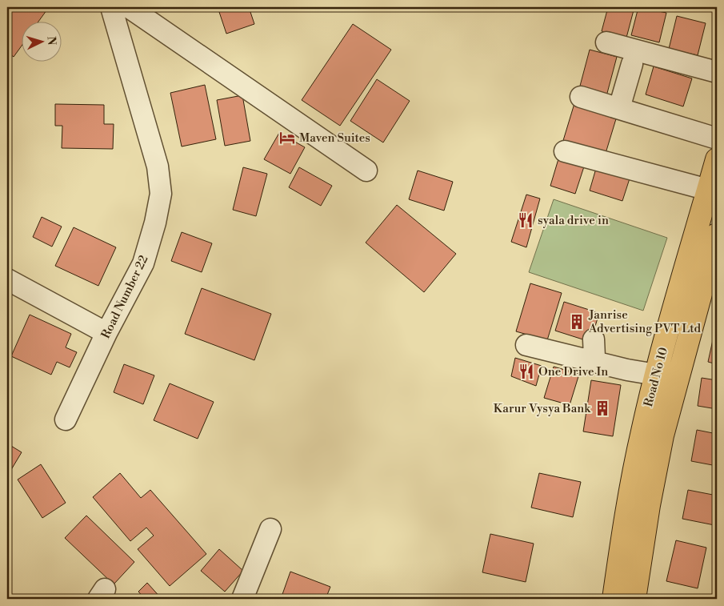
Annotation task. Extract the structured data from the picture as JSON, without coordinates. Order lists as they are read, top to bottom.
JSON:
{
  "streets": {
    "main road": ["Road No 10"],
    "street": ["Road Number 22"]
  },
  "places": {
    "hotel": ["Maven Suites"],
    "restaurant": ["syala drive in", "One Drive In"],
    "building": ["Janrise Advertising PVT Ltd", "Karur Vysya Bank"]
  },
  "north": "right"
}
